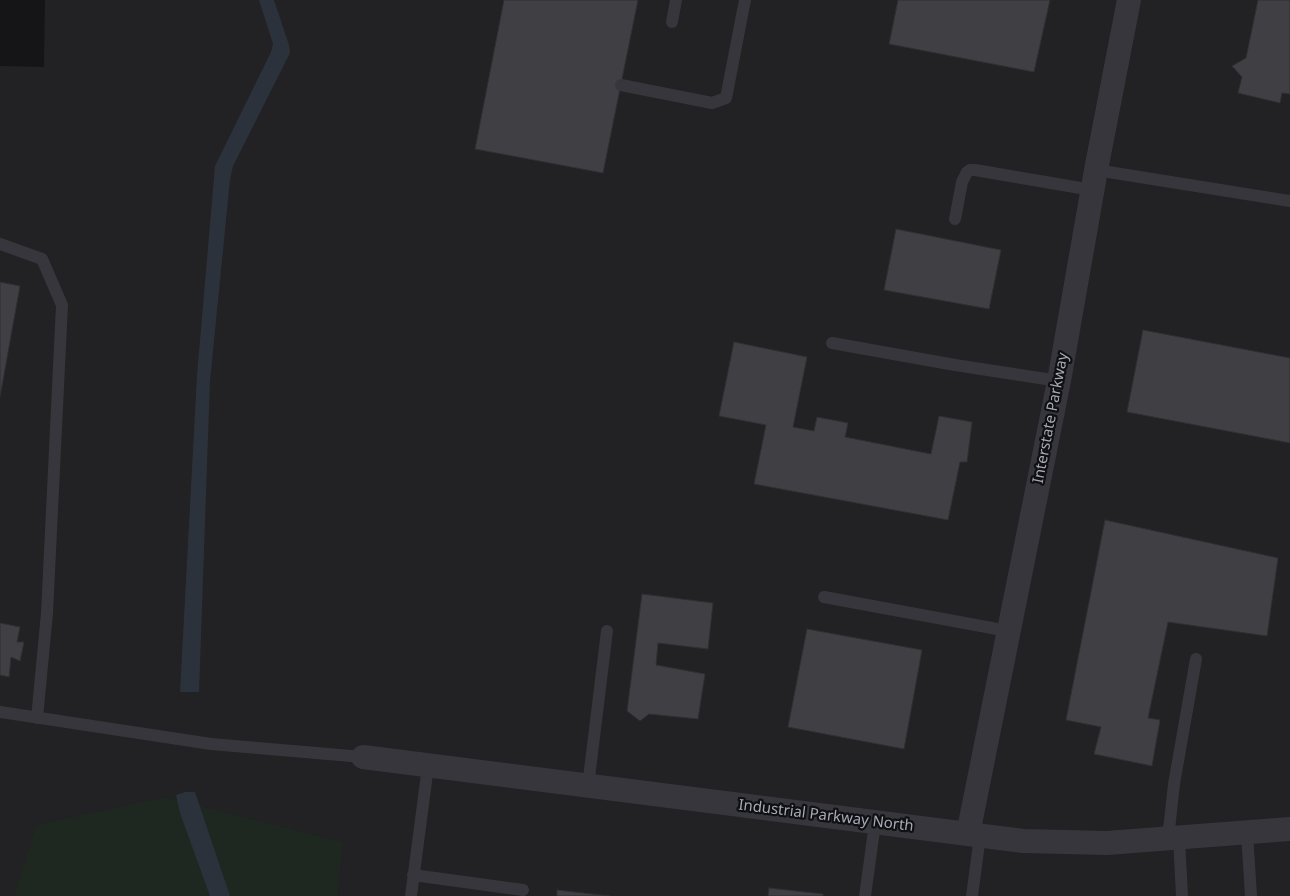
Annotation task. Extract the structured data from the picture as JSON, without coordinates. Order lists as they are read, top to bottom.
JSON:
{
  "streets": {
    "street": ["Interstate Parkway", "Industrial Parkway North"]
  },
  "crossings": [
    ["Interstate Parkway", "Industrial Parkway North"]
  ]
}
